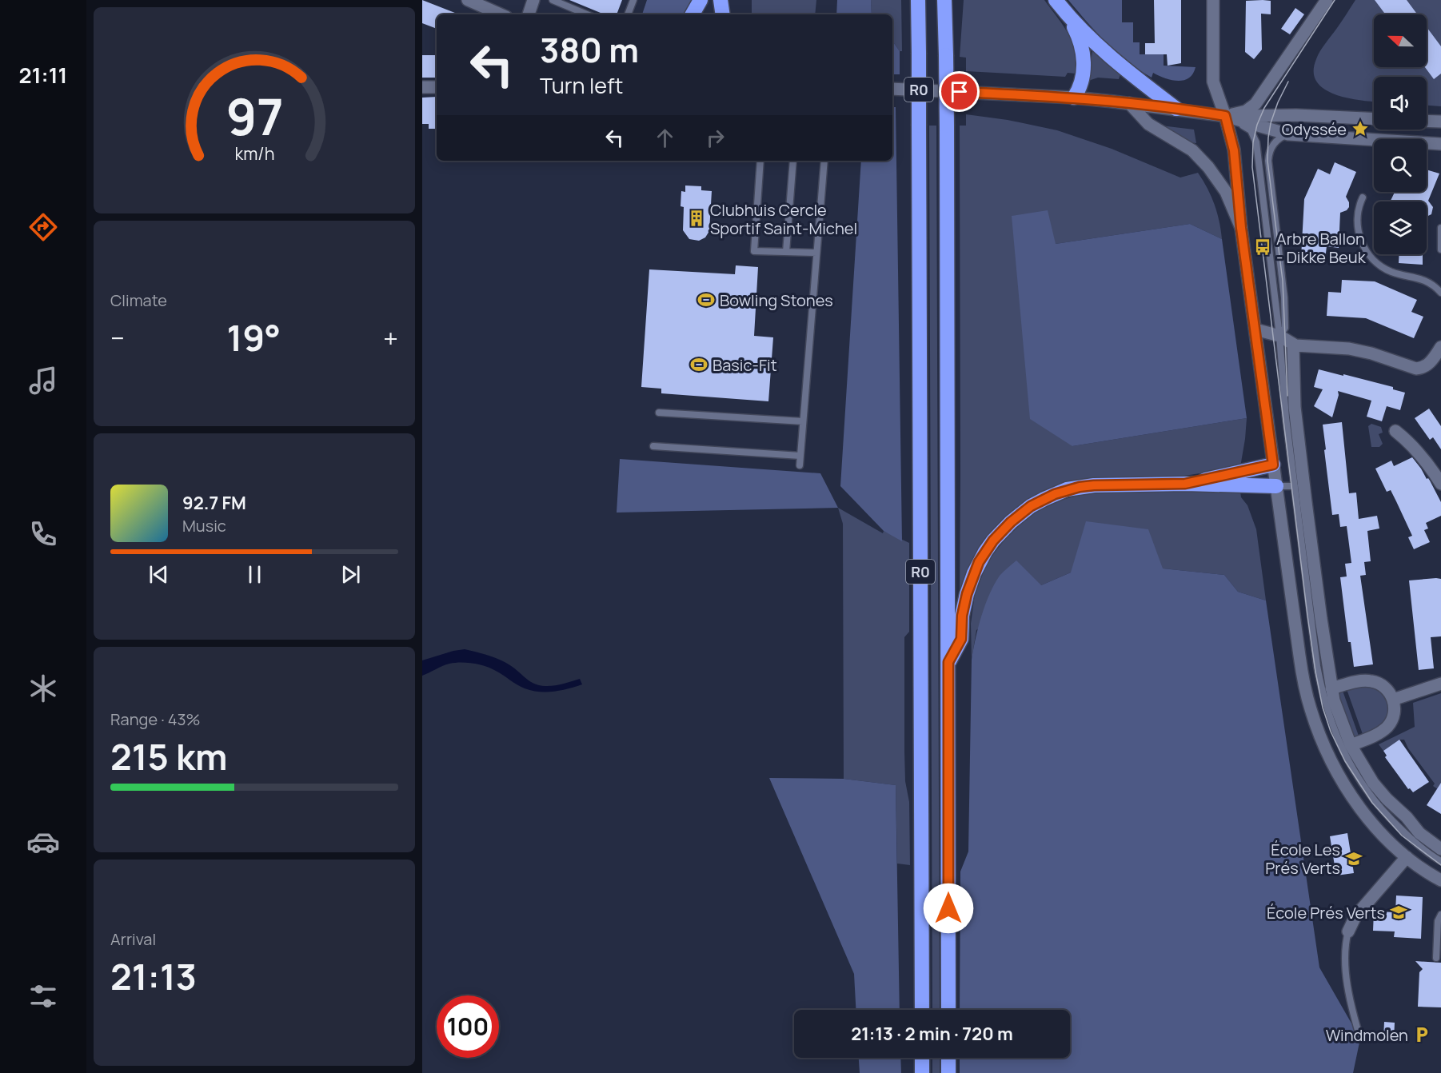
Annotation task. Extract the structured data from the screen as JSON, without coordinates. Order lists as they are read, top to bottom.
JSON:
{
  "streets": {
    "highway": ["R0"]
  },
  "places": {
    "place": ["Odyssée"],
    "building": ["Clubhuis Cercle Sportif Saint-Michel"],
    "bus stop": ["Arbre Ballon - Dikke Beuk"],
    "sports": ["Bowling Stones", "Basic-Fit"],
    "school or university": ["École Les Prés Verts", "École Prés Verts"],
    "parking": ["Windmolen"]
  },
  "north": "left",
  "page": {
    "tabs": "21:11",
    "turn": ["380 m", "Turn left"],
    "tile": [
      "Climate",
      ["Range · 43%", "215 km"],
      ["Arrival", "21:13"]
    ],
    "heat": ["−", "19°", "+"],
    "song": ["92.7 FM", "Music"],
    "limit": "100",
    "trip": "21:13 · 2 min · 720 m",
    "gauge": ["97", "km/h"]
  }
}
